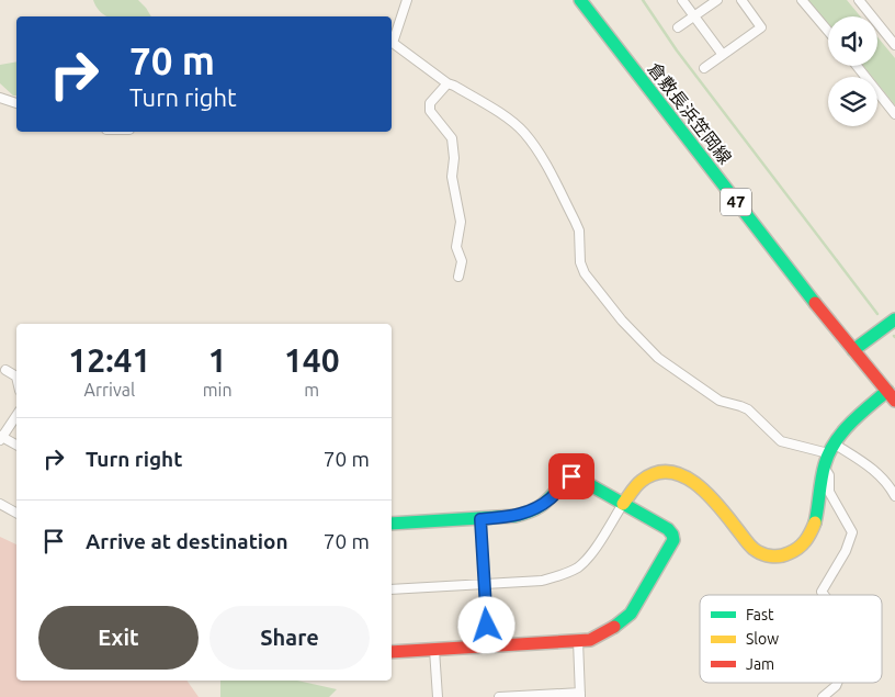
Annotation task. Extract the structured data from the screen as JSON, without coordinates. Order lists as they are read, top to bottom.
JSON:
{
  "streets": {
    "street": ["倉敷長浜笠岡線", "47"]
  },
  "legend": ["Fast", "Slow", "Jam"],
  "page": {
    "turn": ["70 m", "Turn right"],
    "eta": [
      "12:41",
      "Arrival",
      "1",
      "min",
      "140",
      "m"
    ],
    "list": [
      {
        "name": "Turn right",
        "value": "70 m"
      },
      {
        "name": "Arrive at destination",
        "value": "70 m"
      }
    ],
    "buttons": ["Exit", "Share"]
  }
}
